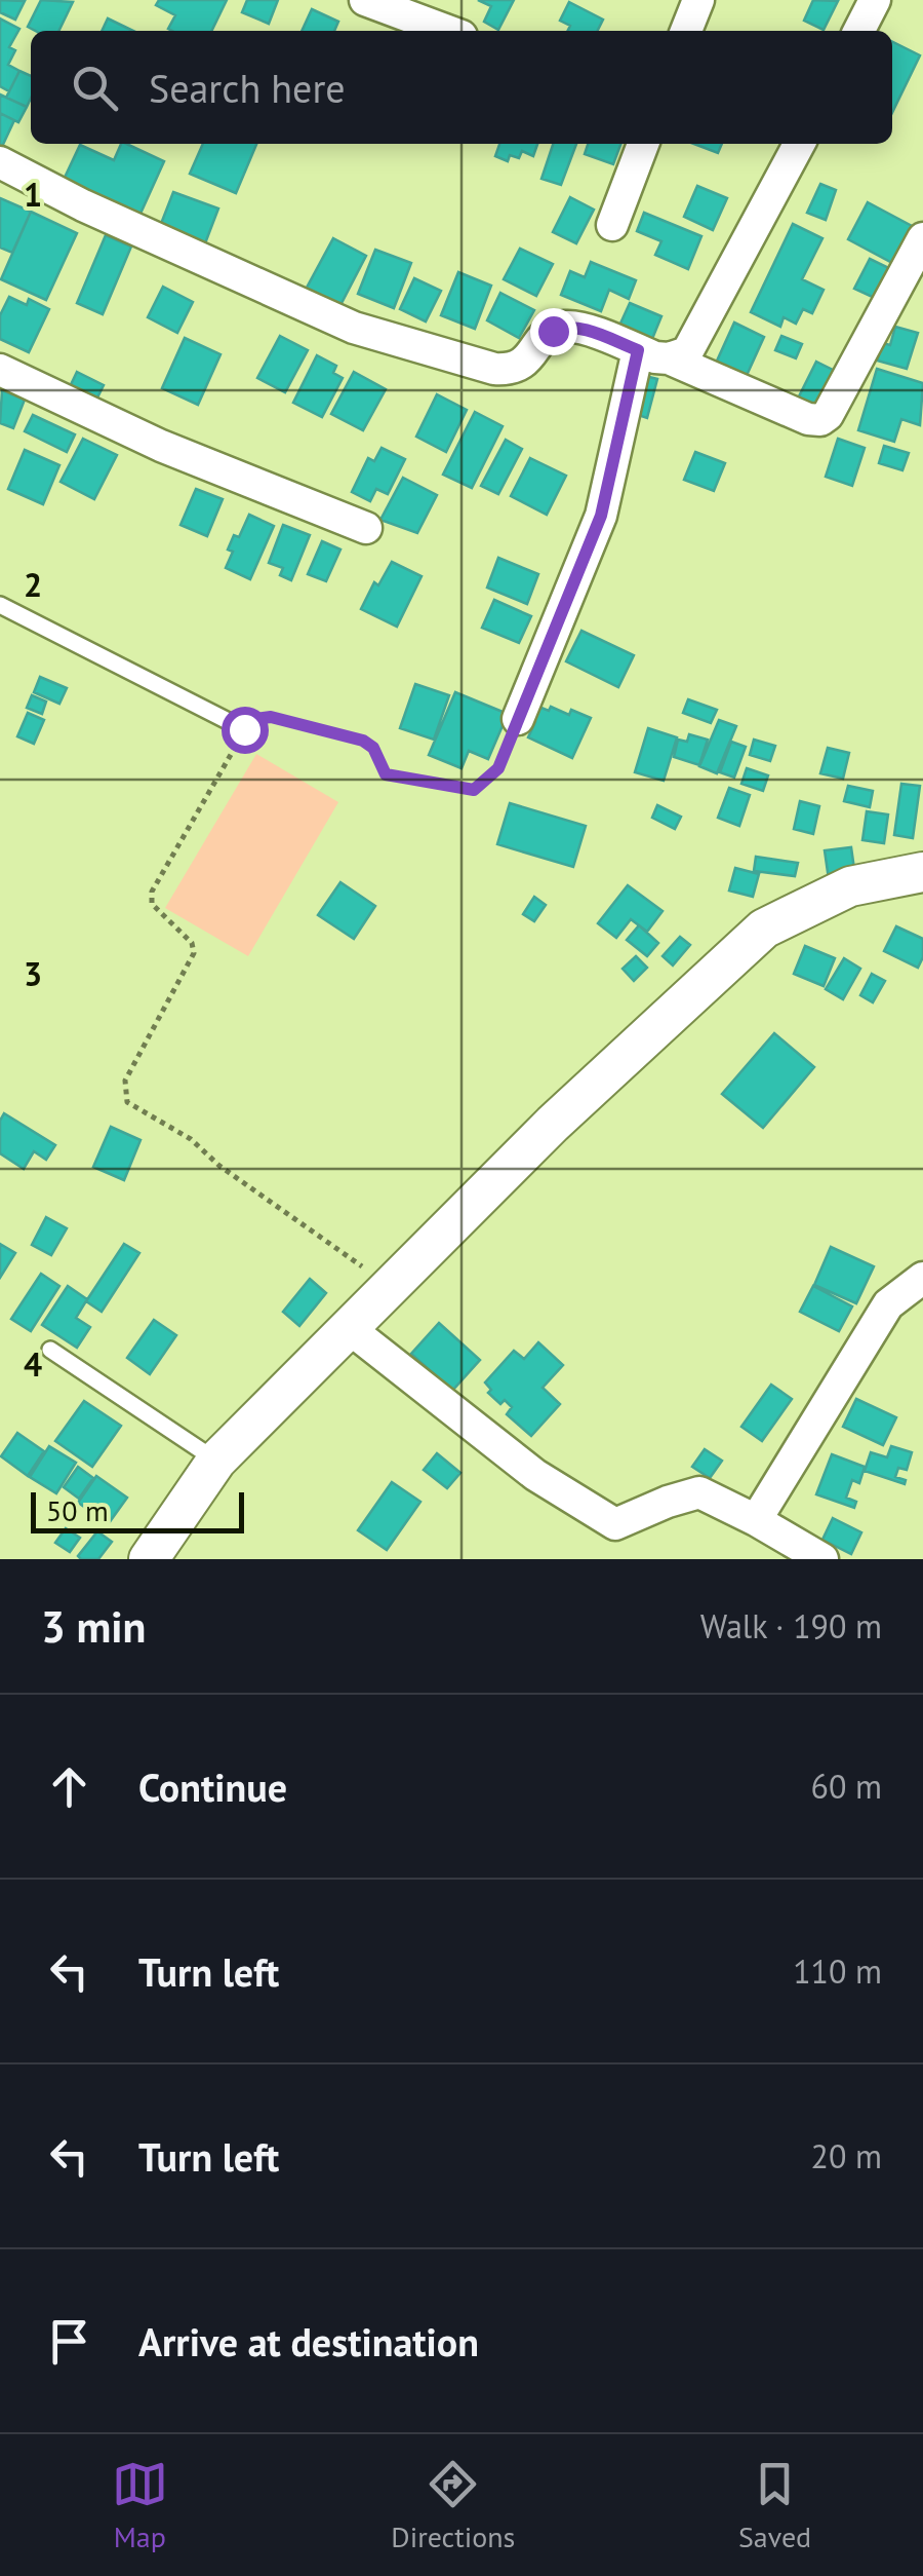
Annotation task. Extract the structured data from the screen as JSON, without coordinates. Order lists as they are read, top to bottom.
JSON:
{
  "scale_bar": "50 m",
  "page": {
    "search": "Search here",
    "scale": "50 m",
    "heading": ["3 min", "Walk · 190 m"],
    "list": [
      ["Continue", "60 m"],
      ["Turn left", "110 m"],
      ["Turn left", "20 m"],
      "Arrive at destination"
    ],
    "nav": ["Map", "Directions", "Saved"]
  },
  "grid": {
    "rows": [
      "1",
      "2",
      "3",
      "4"
    ]
  }
}
